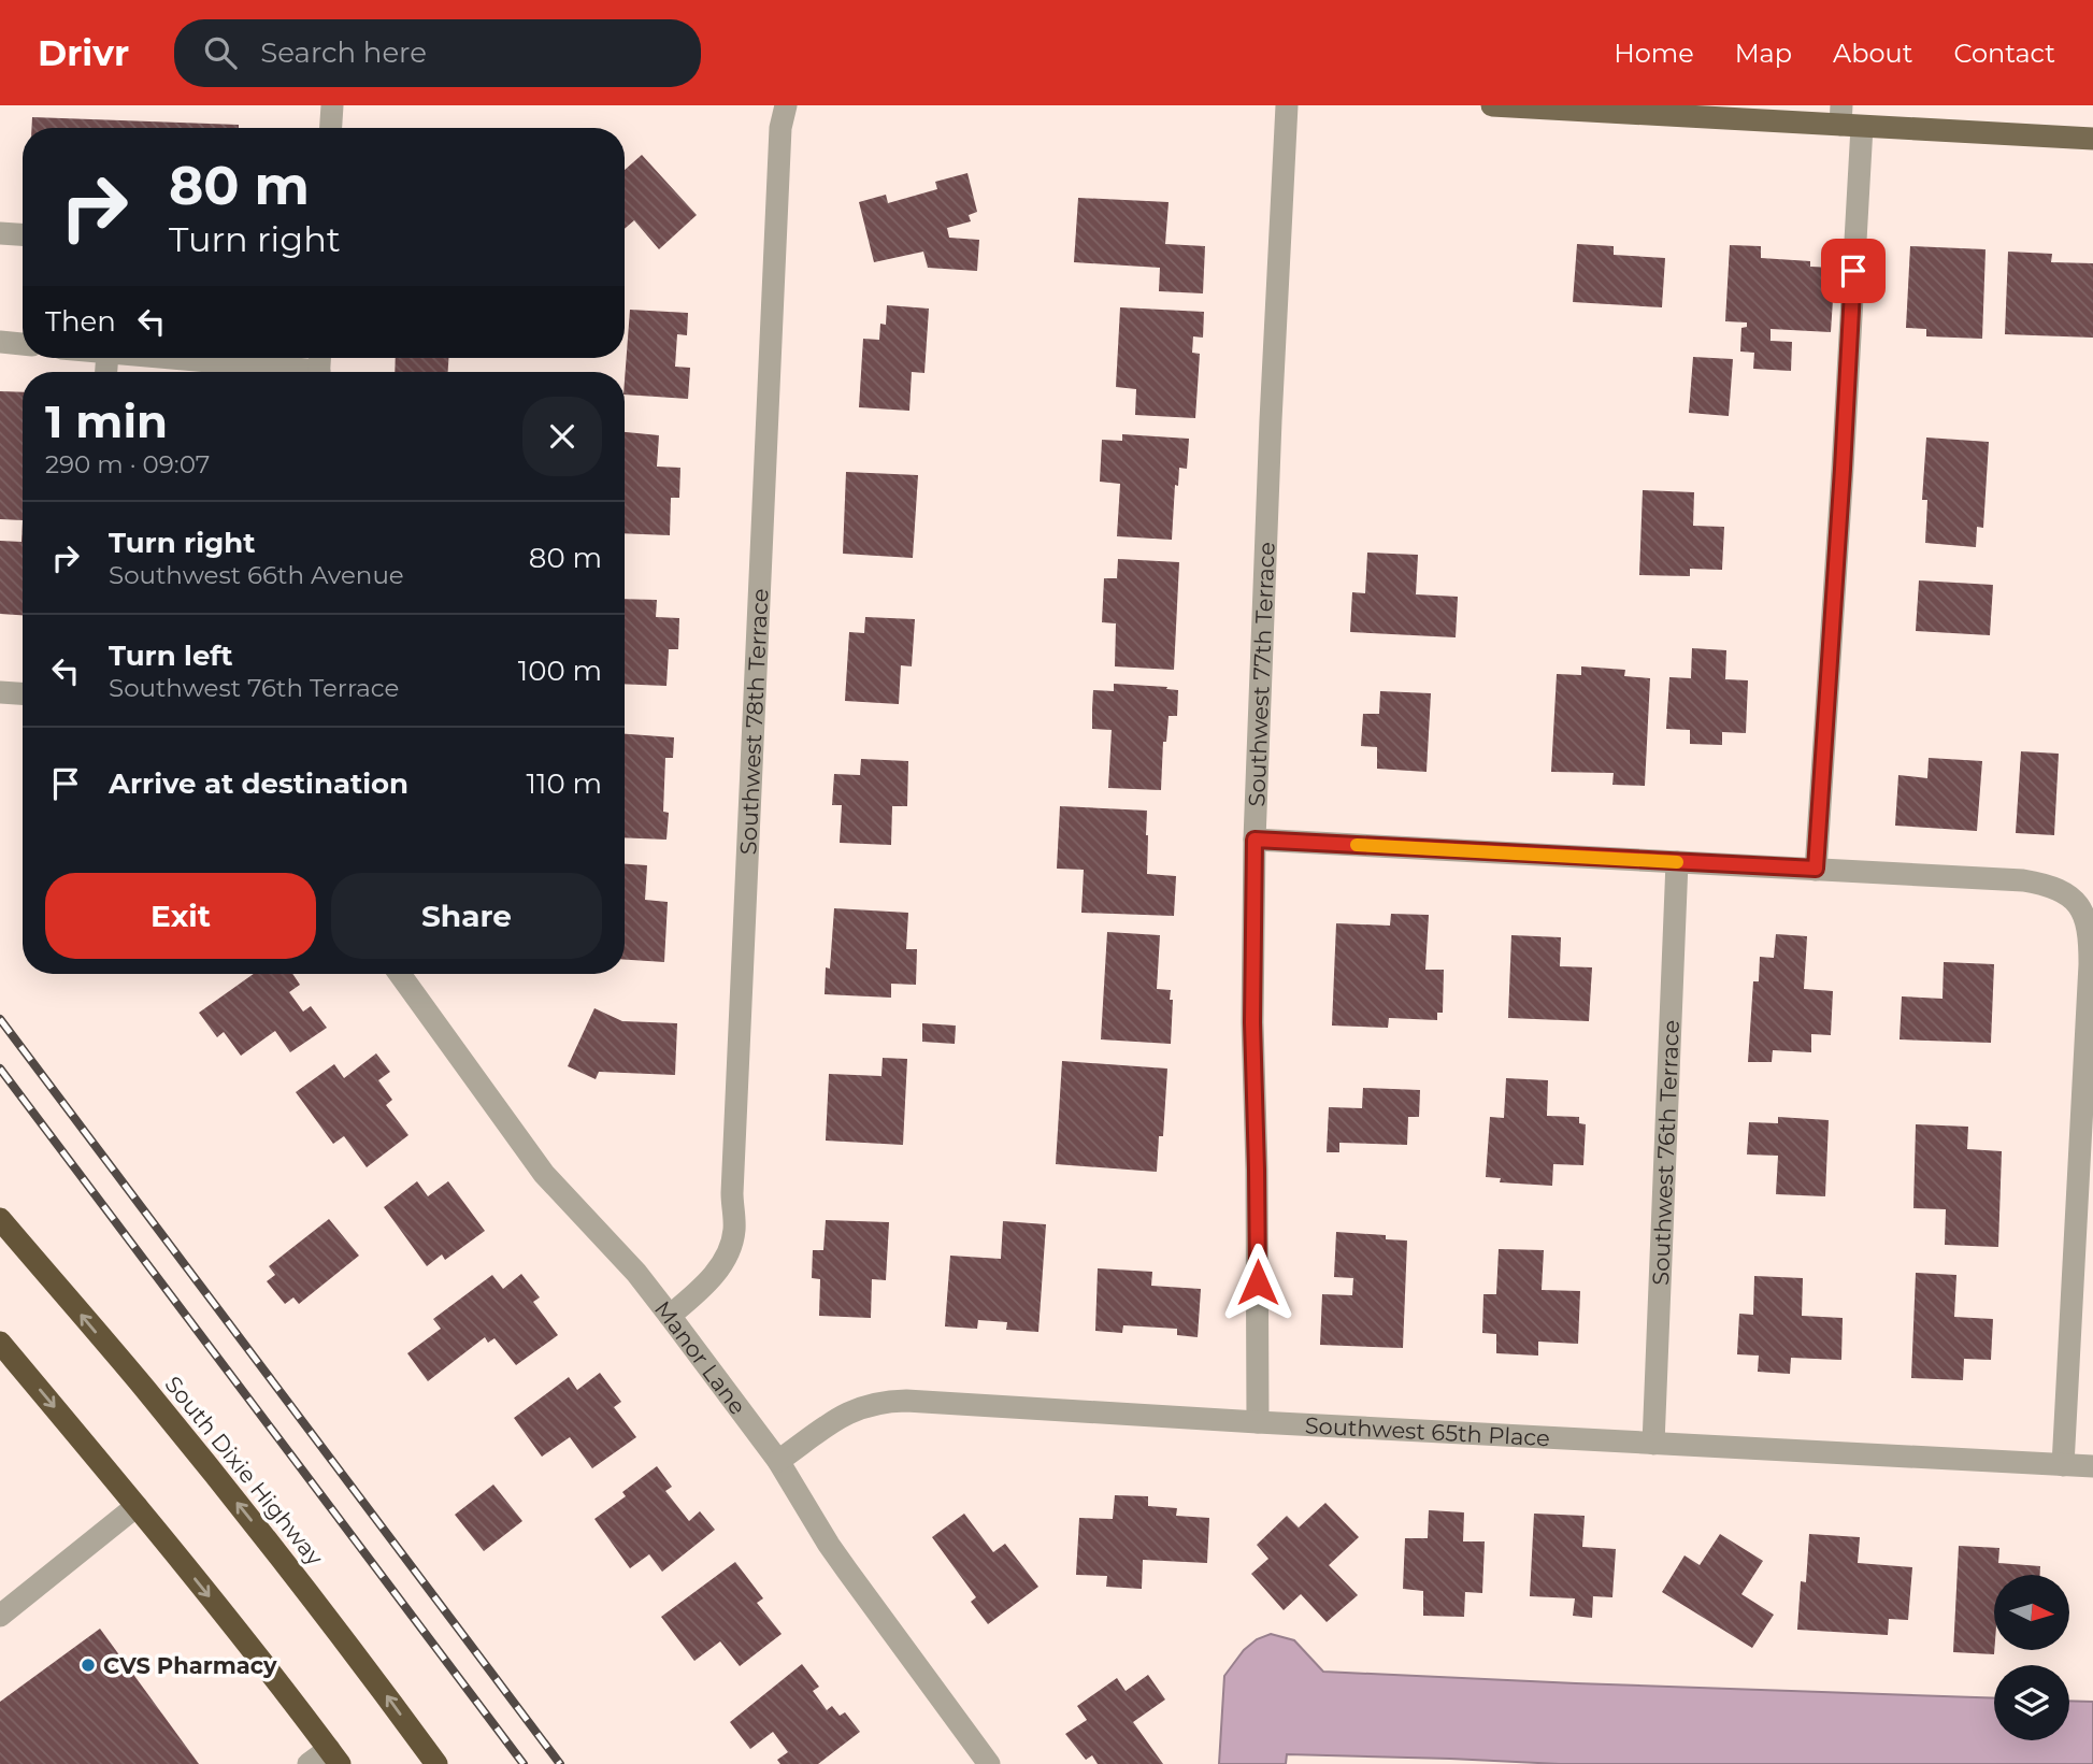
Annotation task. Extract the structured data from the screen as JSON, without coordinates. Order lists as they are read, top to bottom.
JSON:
{
  "streets": {
    "highway": ["South Dixie Highway"],
    "street": [
      "Southwest 77th Terrace",
      "Southwest 78th Terrace",
      "Southwest 76th Terrace",
      "Manor Lane",
      "Southwest 65th Place"
    ]
  },
  "crossings": [
    ["Southwest 77th Terrace", "Southwest 65th Place"],
    ["Southwest 78th Terrace", "Manor Lane"],
    ["Southwest 76th Terrace", "Southwest 65th Place"],
    ["Manor Lane", "Southwest 65th Place"]
  ],
  "places": ["CVS Pharmacy"],
  "north": "right",
  "page": {
    "header": "Drivr",
    "search": "Search here",
    "nav": [
      "Home",
      "Map",
      "About",
      "Contact"
    ],
    "turn": ["80 m", "Turn right"],
    "then": "Then",
    "heading": ["1 min", "290 m · 09:07"],
    "list": [
      {
        "name": "Turn right",
        "note": "Southwest 66th Avenue",
        "value": "80 m"
      },
      {
        "name": "Turn left",
        "note": "Southwest 76th Terrace",
        "value": "100 m"
      },
      {
        "name": "Arrive at destination",
        "value": "110 m"
      }
    ],
    "buttons": ["Exit", "Share"]
  }
}
